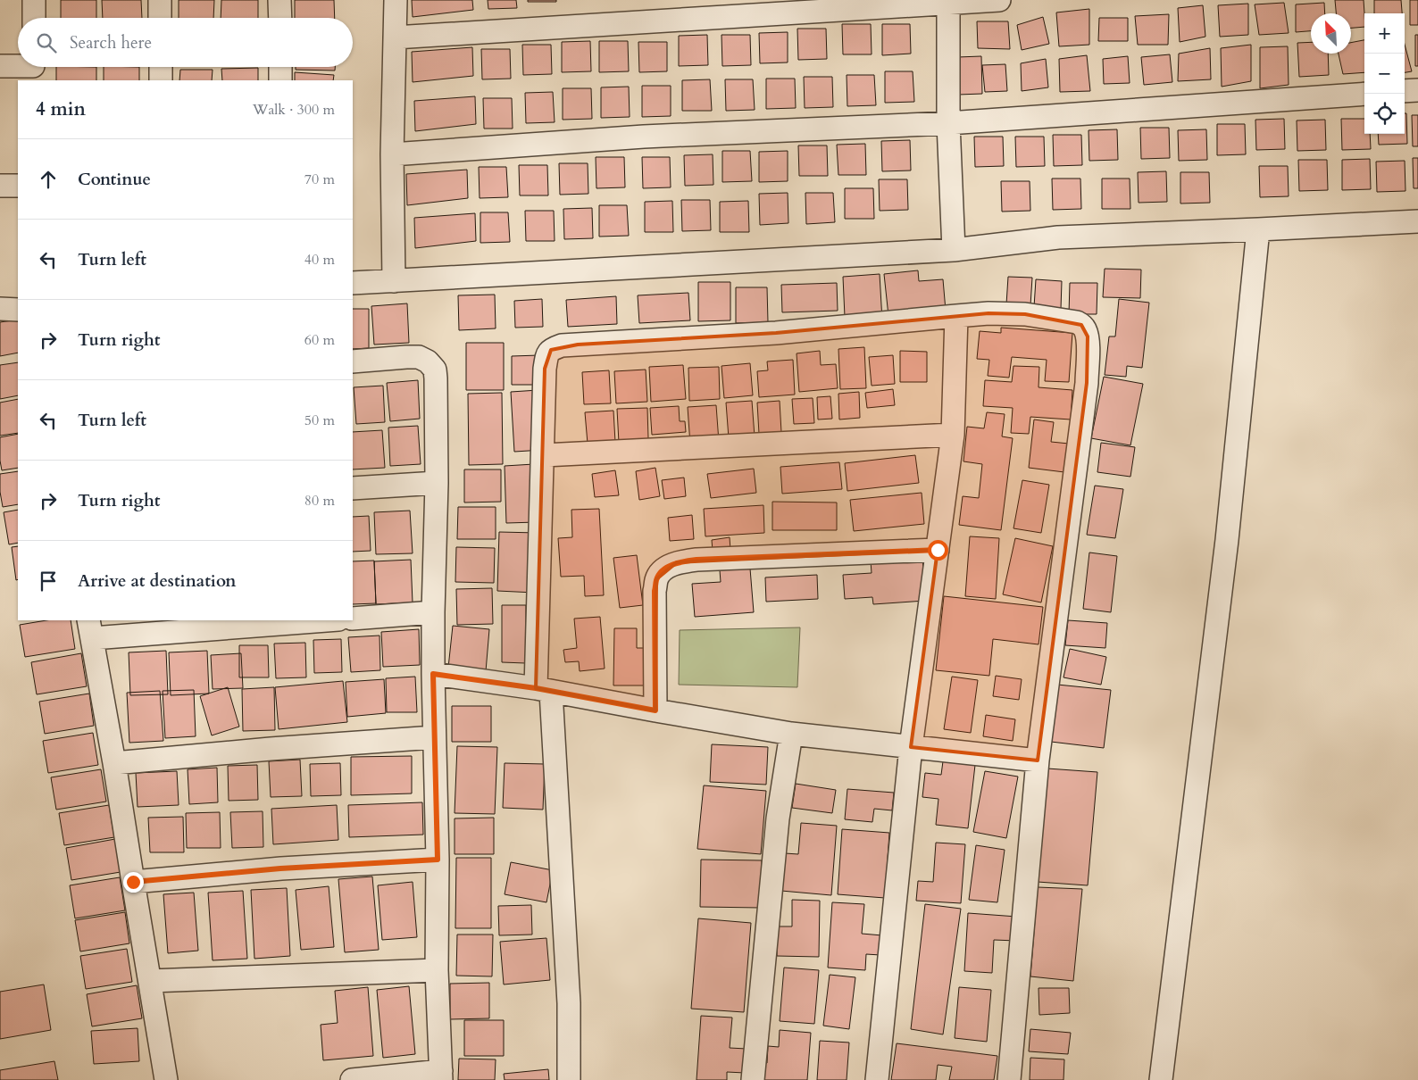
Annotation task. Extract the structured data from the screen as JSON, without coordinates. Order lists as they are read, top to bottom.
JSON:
{
  "north": "top left",
  "page": {
    "map_buttons": ["+", "−"],
    "search": "Search here",
    "heading": ["4 min", "Walk · 300 m"],
    "list": [
      ["Continue", "70 m"],
      ["Turn left", "40 m"],
      ["Turn right", "60 m"],
      ["Turn left", "50 m"],
      ["Turn right", "80 m"],
      "Arrive at destination"
    ]
  }
}
